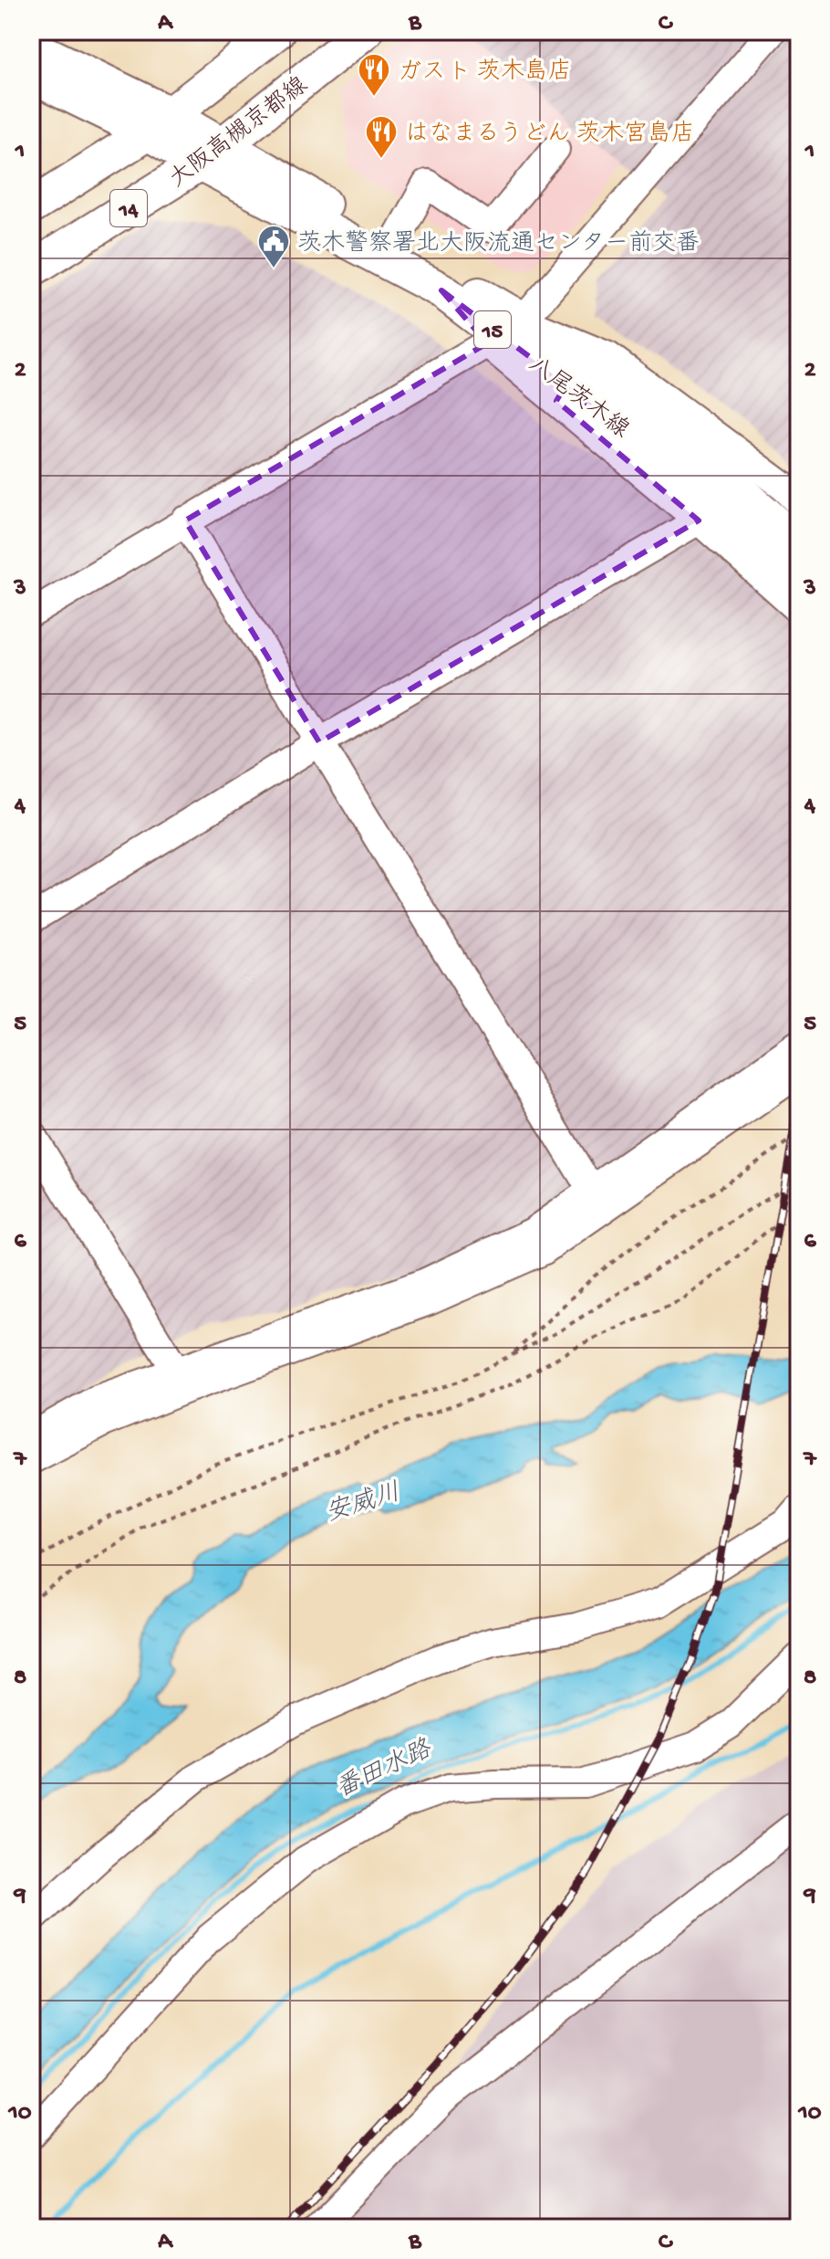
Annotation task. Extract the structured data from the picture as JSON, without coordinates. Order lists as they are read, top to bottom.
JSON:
{
  "streets": {
    "main road": [
      "大阪高槻京都線",
      "14",
      "15",
      "八尾茨木線"
    ]
  },
  "crossings": [
    ["大阪高槻京都線", "八尾茨木線"],
    ["14", "八尾茨木線"]
  ],
  "water": ["安威川", "番田水路"],
  "places": {
    "restaurant": ["ガスト 茨木島店", "はなまるうどん 茨木宮島店"],
    "public building": ["茨木警察署北大阪流通センター前交番"]
  },
  "grid": {
    "columns": ["A", "B", "C"],
    "rows": [
      "1",
      "2",
      "3",
      "4",
      "5",
      "6",
      "7",
      "8",
      "9",
      "10"
    ]
  }
}
